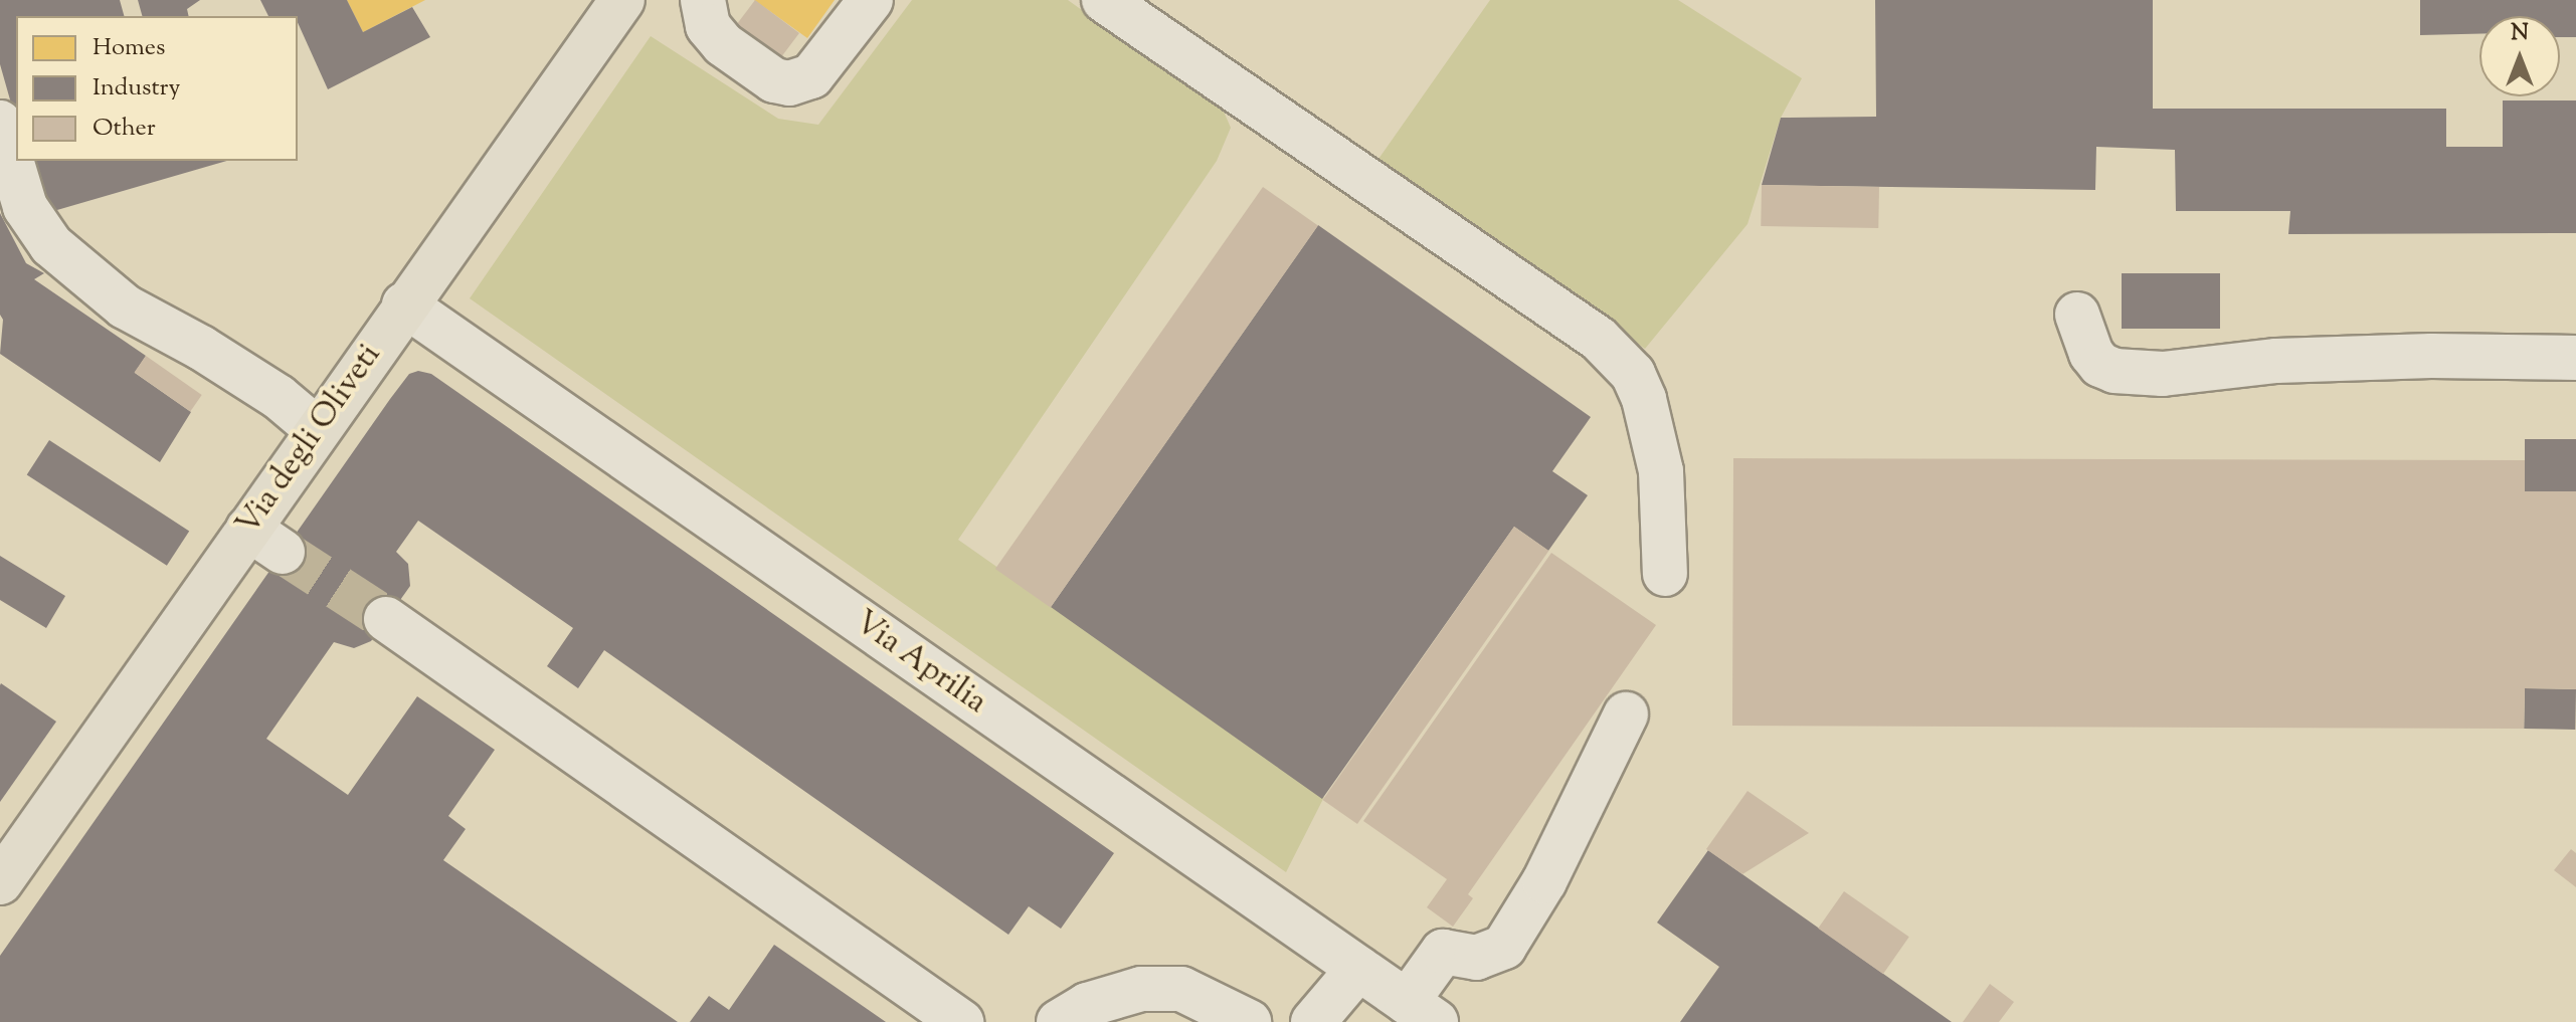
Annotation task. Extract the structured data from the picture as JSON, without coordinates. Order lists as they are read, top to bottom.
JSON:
{
  "streets": {
    "main road": ["Via degli Oliveti"],
    "street": ["Via Aprilia"]
  },
  "crossings": [
    ["Via degli Oliveti", "Via Aprilia"]
  ],
  "legend": ["Homes", "Industry", "Other"],
  "north": "top"
}
